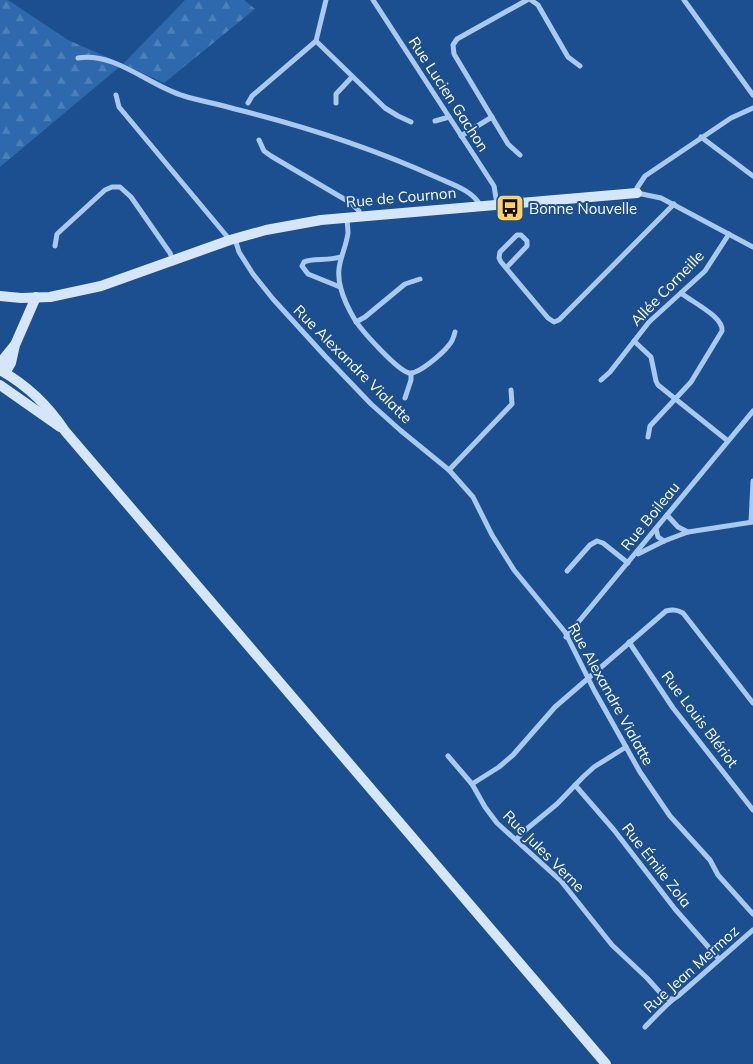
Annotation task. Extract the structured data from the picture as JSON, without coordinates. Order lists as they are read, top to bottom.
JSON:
{
  "streets": {
    "main road": ["Rue de Cournon"],
    "street": [
      "Rue Lucien Gachon",
      "Allée Corneille",
      "Rue Alexandre Vialatte",
      "Rue Boileau",
      "Rue Louis Blériot",
      "Rue Jules Verne",
      "Rue Émile Zola",
      "Rue Jean Mermoz"
    ]
  },
  "crossings": [
    ["Rue Lucien Gachon", "Rue de Cournon"],
    ["Rue de Cournon", "Allée Corneille"],
    ["Rue de Cournon", "Rue Alexandre Vialatte"],
    ["Rue Alexandre Vialatte", "Rue Boileau"],
    ["Rue Jules Verne", "Rue Jean Mermoz"],
    ["Rue Émile Zola", "Rue Jean Mermoz"]
  ],
  "places": {
    "bus stop": ["Bonne Nouvelle"]
  }
}
